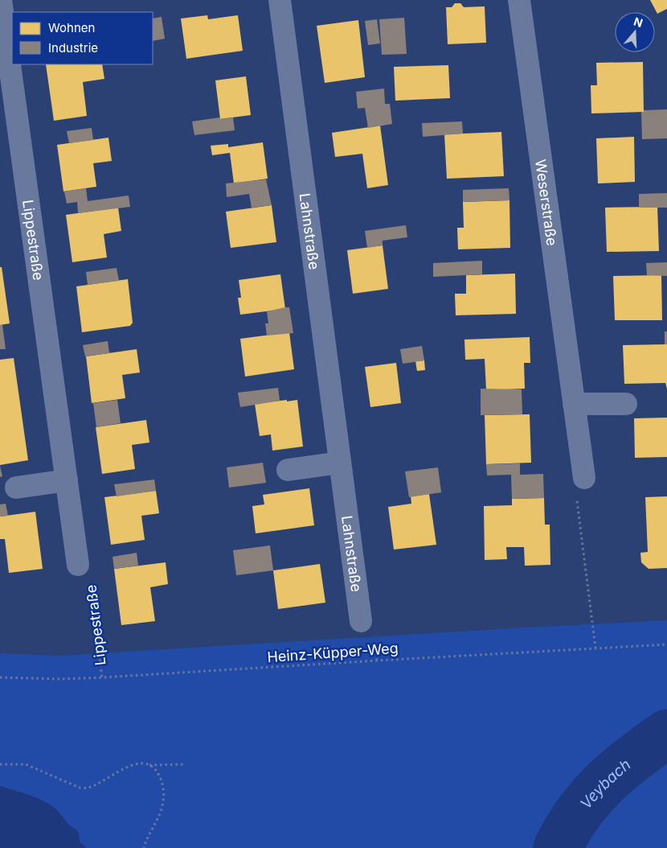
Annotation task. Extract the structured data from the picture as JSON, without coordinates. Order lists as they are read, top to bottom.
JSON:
{
  "streets": {
    "street": ["Weserstraße", "Lahnstraße", "Lippestraße"],
    "path": ["Heinz-Küpper-Weg"]
  },
  "crossings": [
    ["Lippestraße", "Heinz-Küpper-Weg"]
  ],
  "water": ["Veybach"],
  "legend": ["Wohnen", "Industrie"],
  "north": "top"
}
